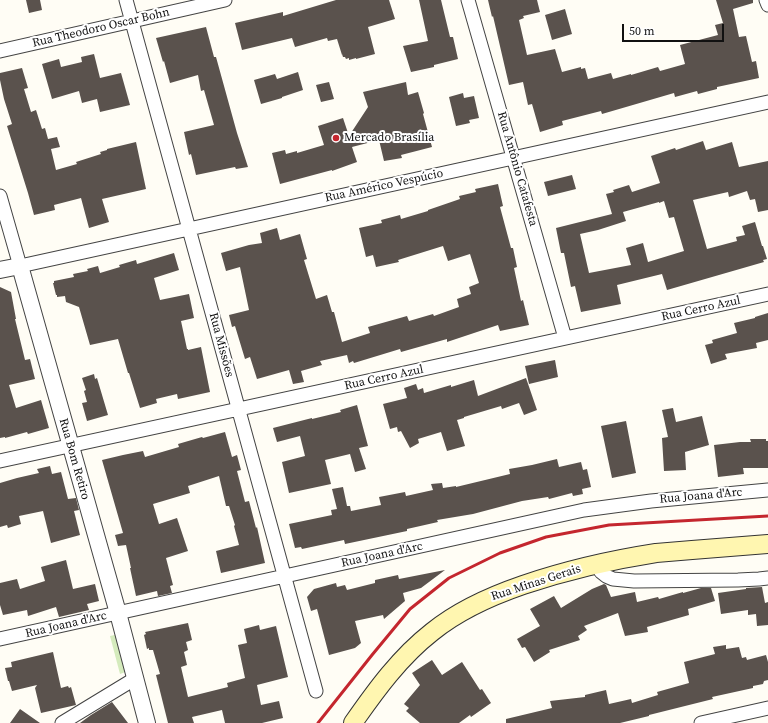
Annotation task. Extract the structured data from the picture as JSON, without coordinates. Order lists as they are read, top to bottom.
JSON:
{
  "streets": {
    "main road": ["Rua Minas Gerais"],
    "street": [
      "Rua Theodoro Oscar Bohn",
      "Rua Antônio Catafesta",
      "Rua Américo Vespúcio",
      "Rua Cerro Azul",
      "Rua Missões",
      "Rua Bom Retiro",
      "Rua Joana d'Arc"
    ]
  },
  "crossings": [
    ["Rua Theodoro Oscar Bohn", "Rua Missões"],
    ["Rua Antônio Catafesta", "Rua Américo Vespúcio"],
    ["Rua Antônio Catafesta", "Rua Cerro Azul"],
    ["Rua Américo Vespúcio", "Rua Missões"],
    ["Rua Américo Vespúcio", "Rua Bom Retiro"],
    ["Rua Cerro Azul", "Rua Missões"],
    ["Rua Cerro Azul", "Rua Bom Retiro"],
    ["Rua Missões", "Rua Joana d'Arc"],
    ["Rua Bom Retiro", "Rua Joana d'Arc"]
  ],
  "places": ["Mercado Brasília"],
  "scale_bar": "50 m"
}
